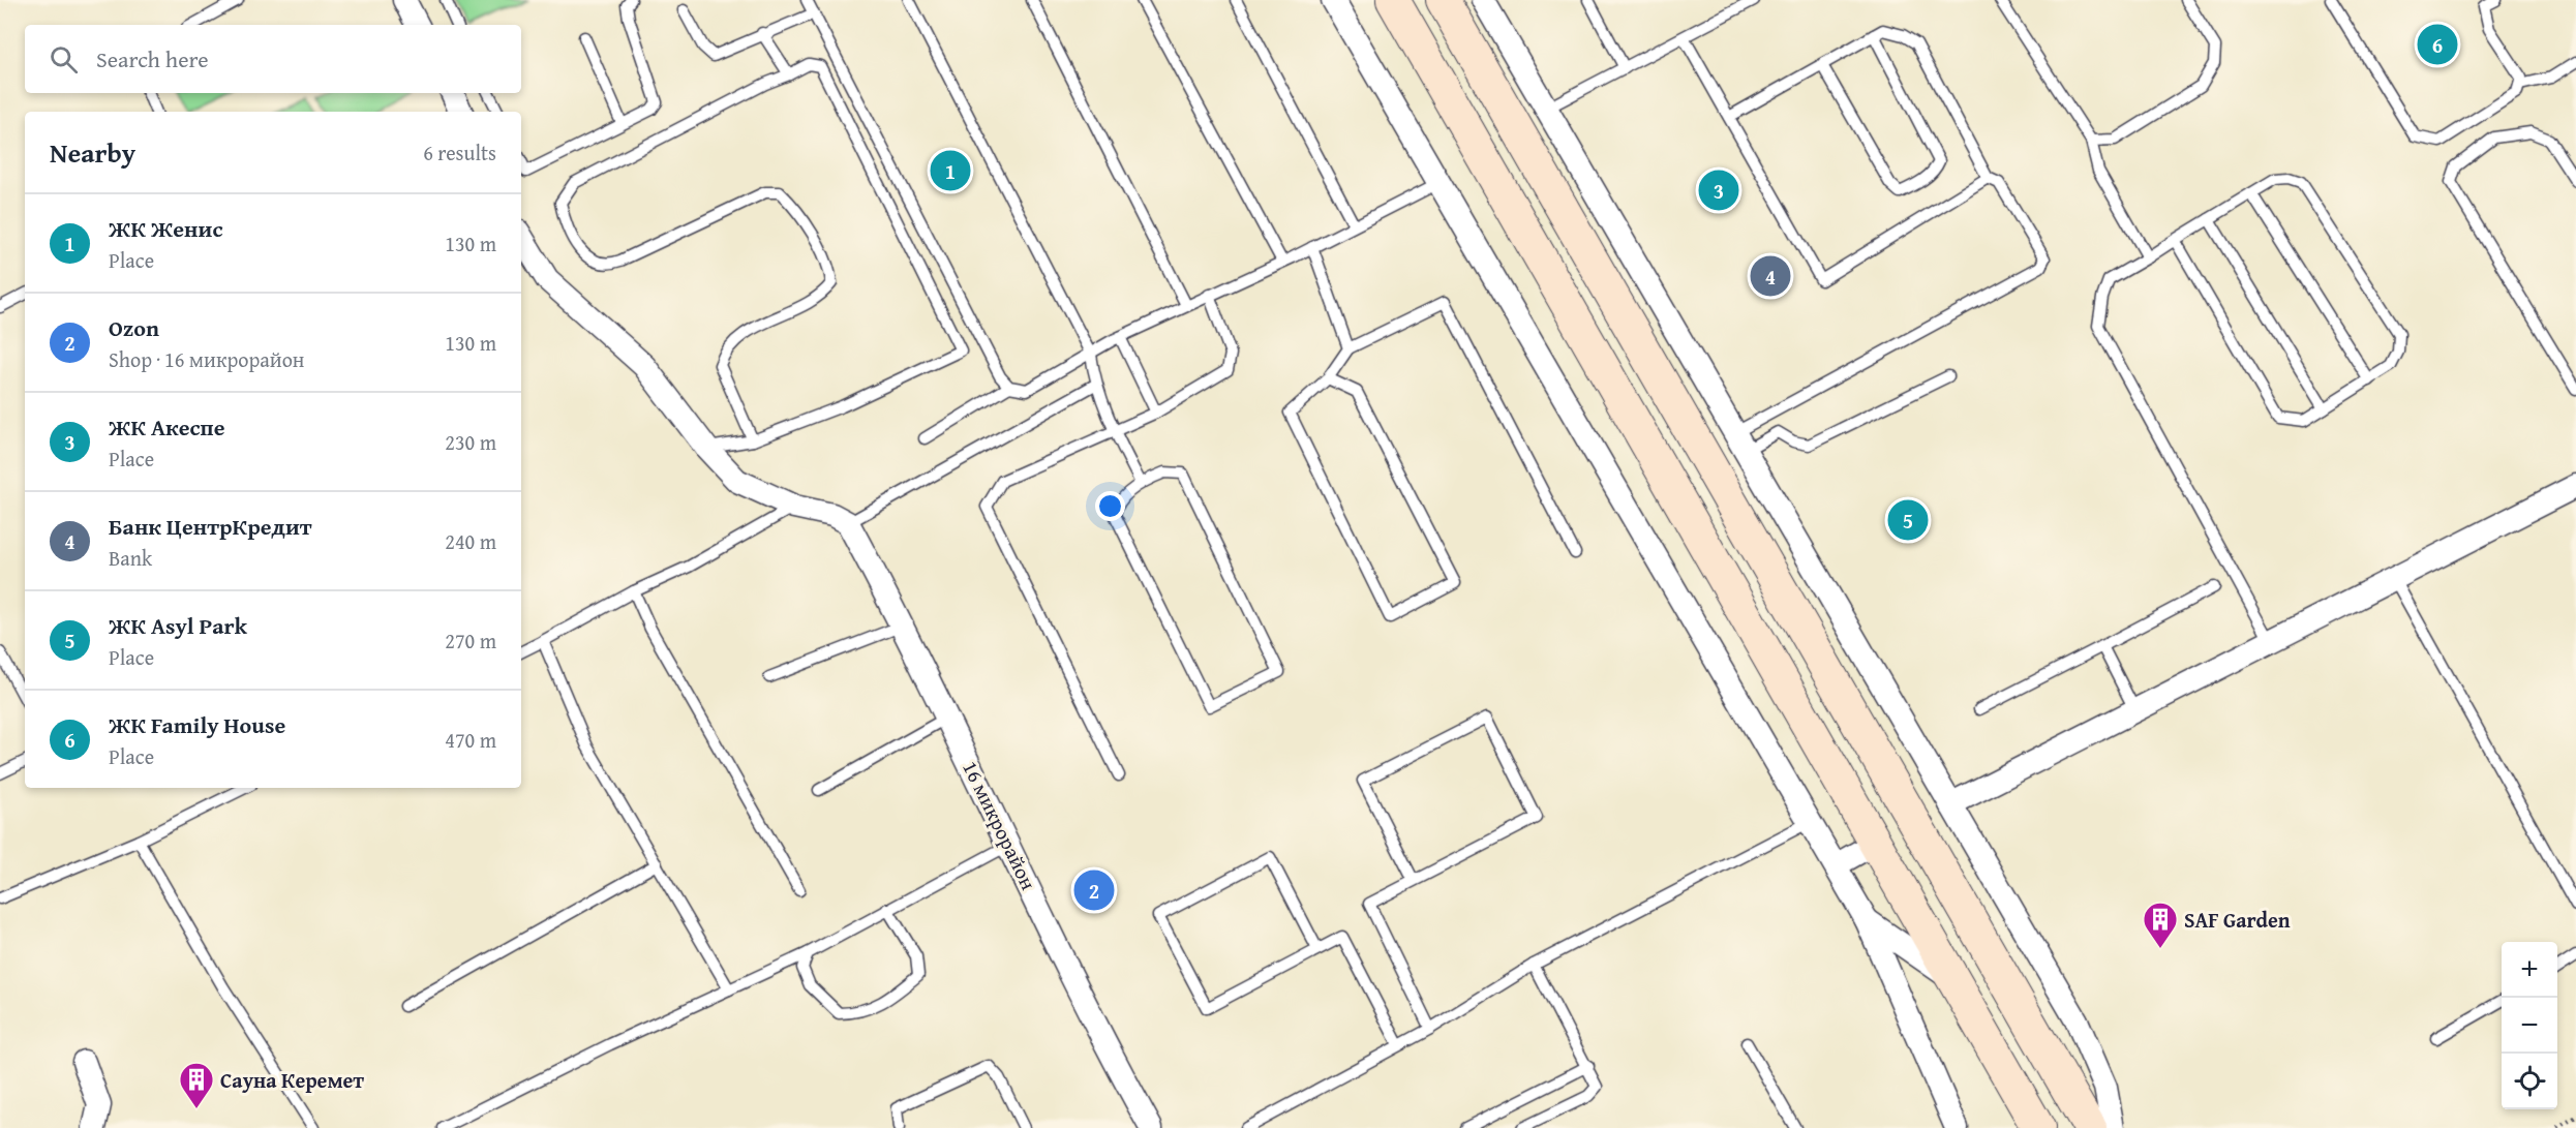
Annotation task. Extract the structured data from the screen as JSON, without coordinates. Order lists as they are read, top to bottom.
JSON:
{
  "streets": {
    "street": ["16 микрорайон"]
  },
  "places": {
    "building": ["SAF Garden", "Сауна Керемет"]
  },
  "page": {
    "pins": [
      "6",
      "1",
      "3",
      "4",
      "5",
      "2"
    ],
    "search": "Search here",
    "heading": ["Nearby", "6 results"],
    "list": [
      {
        "mark": "1",
        "name": "ЖК Женис",
        "note": "Place",
        "value": "130 m"
      },
      {
        "mark": "2",
        "name": "Ozon",
        "note": "Shop · 16 микрорайон",
        "value": "130 m"
      },
      {
        "mark": "3",
        "name": "ЖК Акеспе",
        "note": "Place",
        "value": "230 m"
      },
      {
        "mark": "4",
        "name": "Банк ЦентрКредит",
        "note": "Bank",
        "value": "240 m"
      },
      {
        "mark": "5",
        "name": "ЖК Asyl Park",
        "note": "Place",
        "value": "270 m"
      },
      {
        "mark": "6",
        "name": "ЖК Family House",
        "note": "Place",
        "value": "470 m"
      }
    ],
    "map_buttons": ["+", "−"]
  }
}
